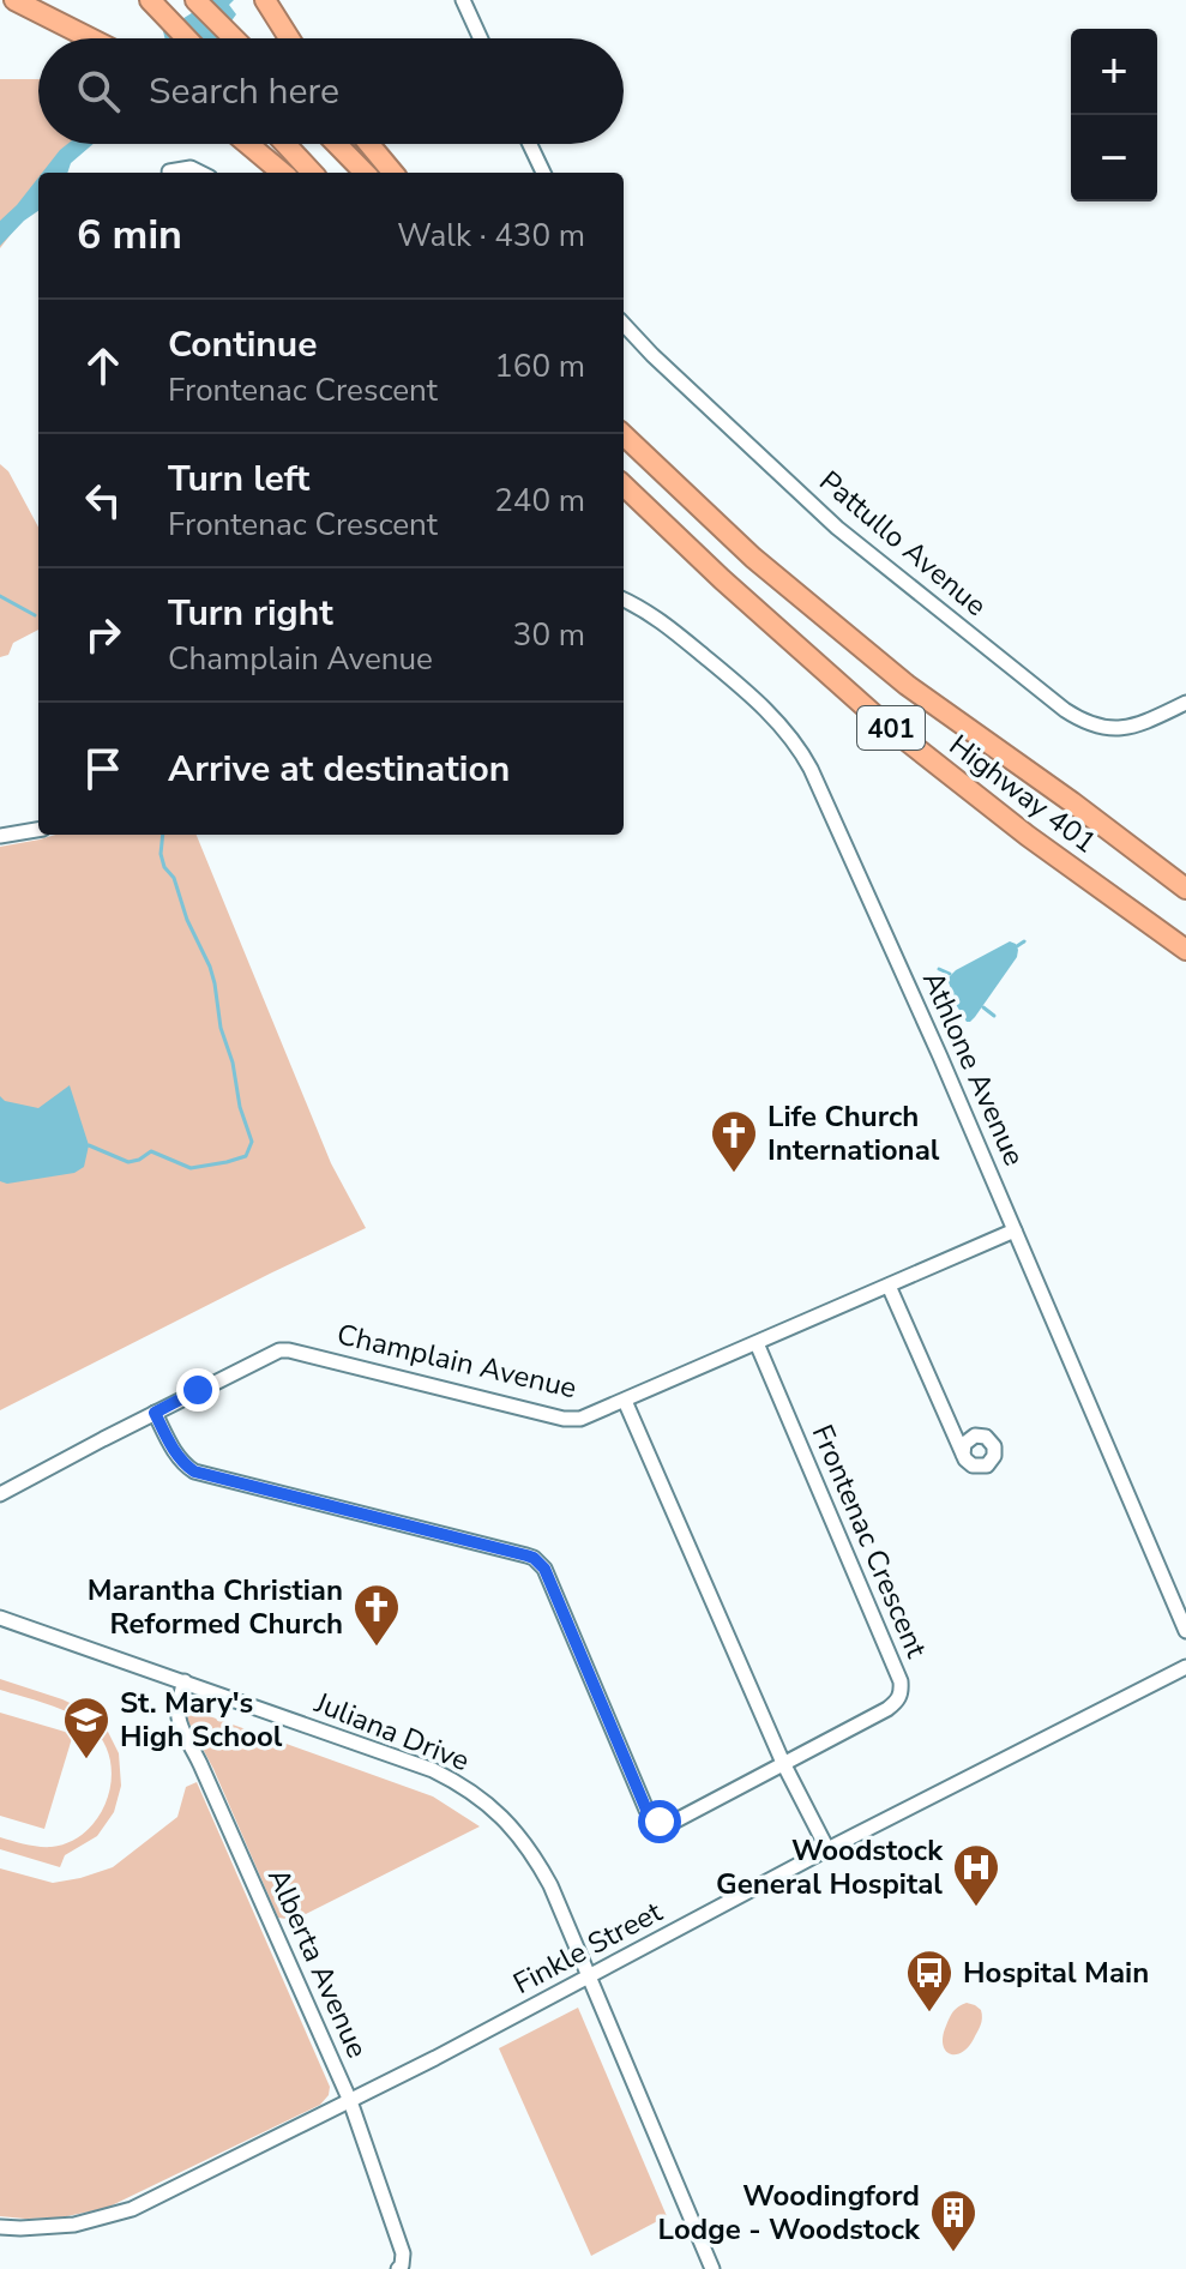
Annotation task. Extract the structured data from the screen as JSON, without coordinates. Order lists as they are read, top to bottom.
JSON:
{
  "streets": {
    "highway": ["401", "Highway 401"],
    "street": [
      "Pattullo Avenue",
      "Athlone Avenue",
      "Champlain Avenue",
      "Frontenac Crescent",
      "Juliana Drive",
      "Finkle Street",
      "Alberta Avenue"
    ]
  },
  "crossings": [
    ["Athlone Avenue", "Champlain Avenue"],
    ["Champlain Avenue", "Frontenac Crescent"],
    ["Juliana Drive", "Finkle Street"],
    ["Juliana Drive", "Alberta Avenue"],
    ["Finkle Street", "Alberta Avenue"]
  ],
  "places": {
    "church": ["Life Church International", "Marantha Christian Reformed Church"],
    "school or university": ["St. Mary's High School"],
    "hospital": ["Woodstock General Hospital"],
    "bus stop": ["Hospital Main"],
    "building": ["Woodingford Lodge - Woodstock"]
  },
  "page": {
    "map_buttons": ["+", "−"],
    "search": "Search here",
    "heading": ["6 min", "Walk · 430 m"],
    "list": [
      ["Continue", "Frontenac Crescent", "160 m"],
      ["Turn left", "Frontenac Crescent", "240 m"],
      ["Turn right", "Champlain Avenue", "30 m"],
      "Arrive at destination"
    ]
  }
}
